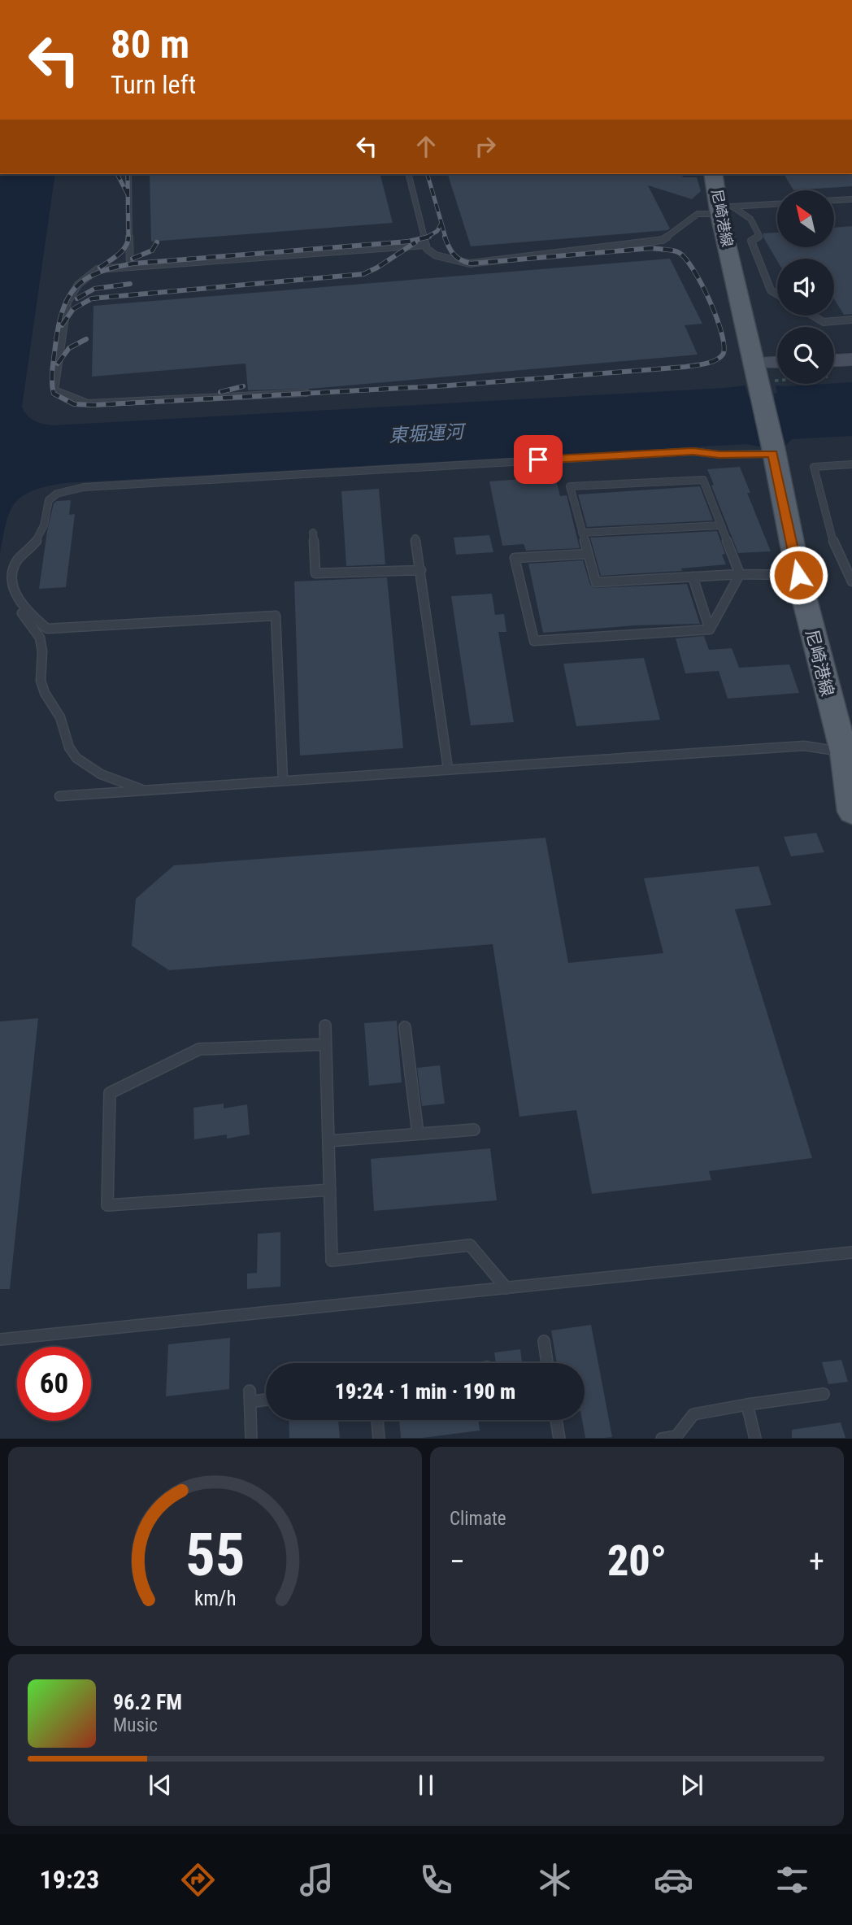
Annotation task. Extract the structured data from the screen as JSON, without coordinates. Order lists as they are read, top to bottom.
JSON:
{
  "streets": {
    "main road": ["尼崎港線"]
  },
  "water": ["東堀運河"],
  "north": "top left",
  "page": {
    "turn": ["80 m", "Turn left"],
    "limit": "60",
    "trip": "19:24 · 1 min · 190 m",
    "tile": "Climate",
    "heat": ["−", "20°", "+"],
    "song": ["96.2 FM", "Music"],
    "tabs": "19:23",
    "gauge": ["55", "km/h"]
  }
}
